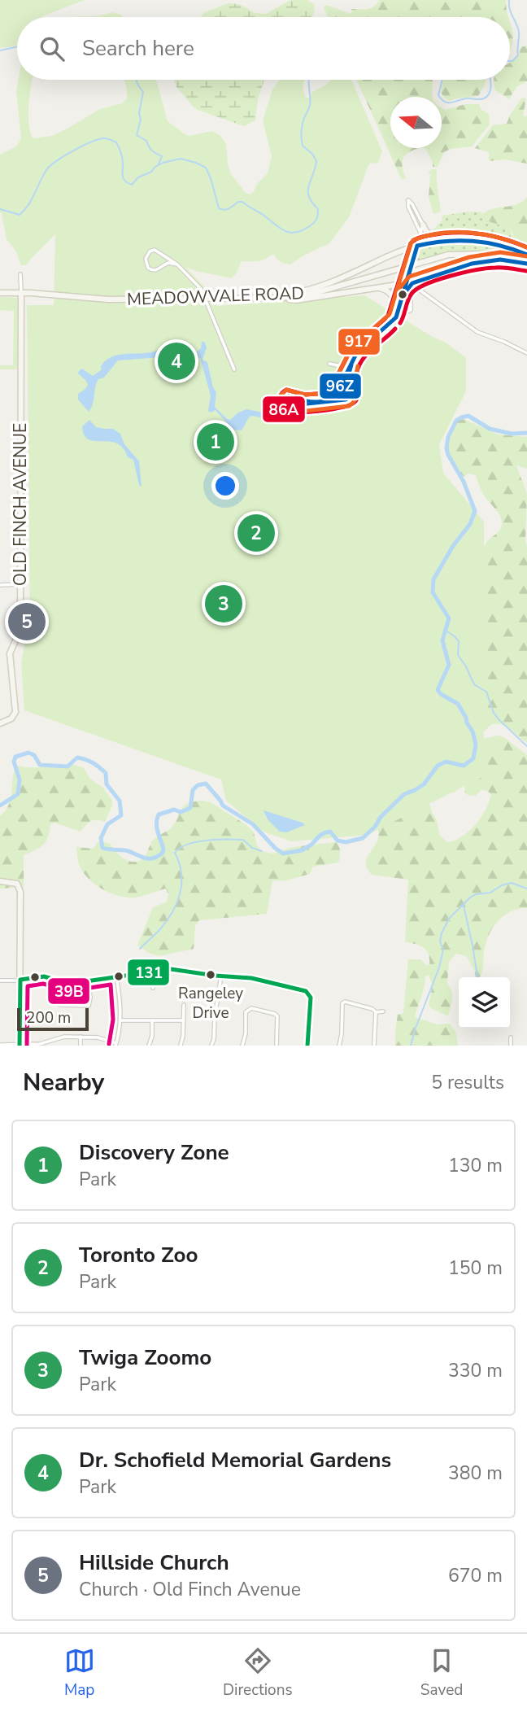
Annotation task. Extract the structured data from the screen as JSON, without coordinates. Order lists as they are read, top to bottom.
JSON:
{
  "streets": {
    "main road": ["MEADOWVALE ROAD", "OLD FINCH AVENUE"]
  },
  "crossings": [
    ["MEADOWVALE ROAD", "OLD FINCH AVENUE"]
  ],
  "places": ["Rangeley Drive"],
  "lines": [
    "transit line 917",
    "transit line 86A",
    "transit line 96Z",
    "transit line 131",
    "transit line 39B"
  ],
  "scale_bar": "200 m",
  "north": "left",
  "page": {
    "search": "Search here",
    "pins": [
      "4",
      "1",
      "2",
      "3",
      "5"
    ],
    "scale": "200 m",
    "heading": ["Nearby", "5 results"],
    "list": [
      {
        "mark": "1",
        "name": "Discovery Zone",
        "note": "Park",
        "value": "130 m"
      },
      {
        "mark": "2",
        "name": "Toronto Zoo",
        "note": "Park",
        "value": "150 m"
      },
      {
        "mark": "3",
        "name": "Twiga Zoomo",
        "note": "Park",
        "value": "330 m"
      },
      {
        "mark": "4",
        "name": "Dr. Schofield Memorial Gardens",
        "note": "Park",
        "value": "380 m"
      },
      {
        "mark": "5",
        "name": "Hillside Church",
        "note": "Church · Old Finch Avenue",
        "value": "670 m"
      }
    ],
    "nav": ["Map", "Directions", "Saved"]
  }
}
